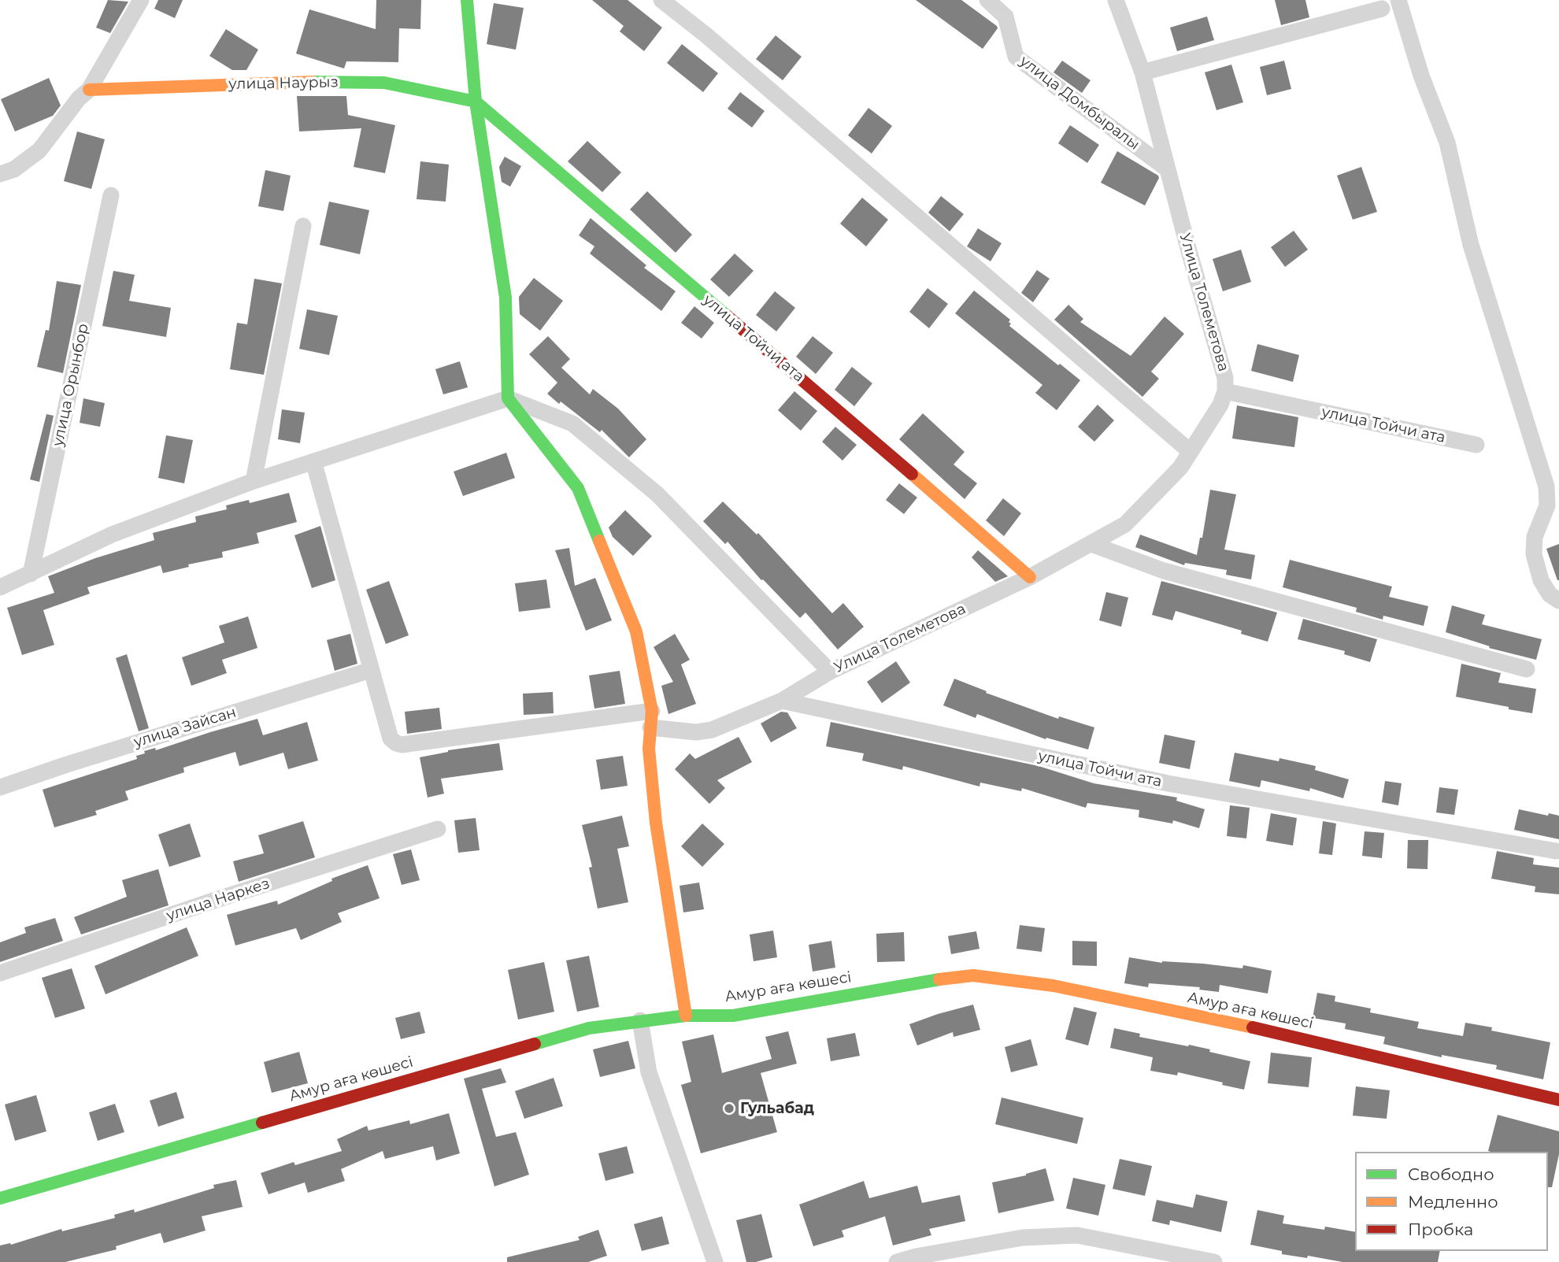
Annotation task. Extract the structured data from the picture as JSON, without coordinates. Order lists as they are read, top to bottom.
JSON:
{
  "streets": {
    "street": [
      "улица Наурыз",
      "улица Домбыралы",
      "Улица Толеметова",
      "улица Тойчи ата",
      "улица Орынбор",
      "улица Зайсан",
      "улица Наркез",
      "Амур аға көшесі"
    ]
  },
  "crossings": [
    ["улица Наурыз", "улица Тойчи ата"],
    ["улица Домбыралы", "Улица Толеметова"],
    ["Улица Толеметова", "улица Тойчи ата"]
  ],
  "places": ["Гульабад"],
  "legend": ["Свободно", "Медленно", "Пробка"]
}
